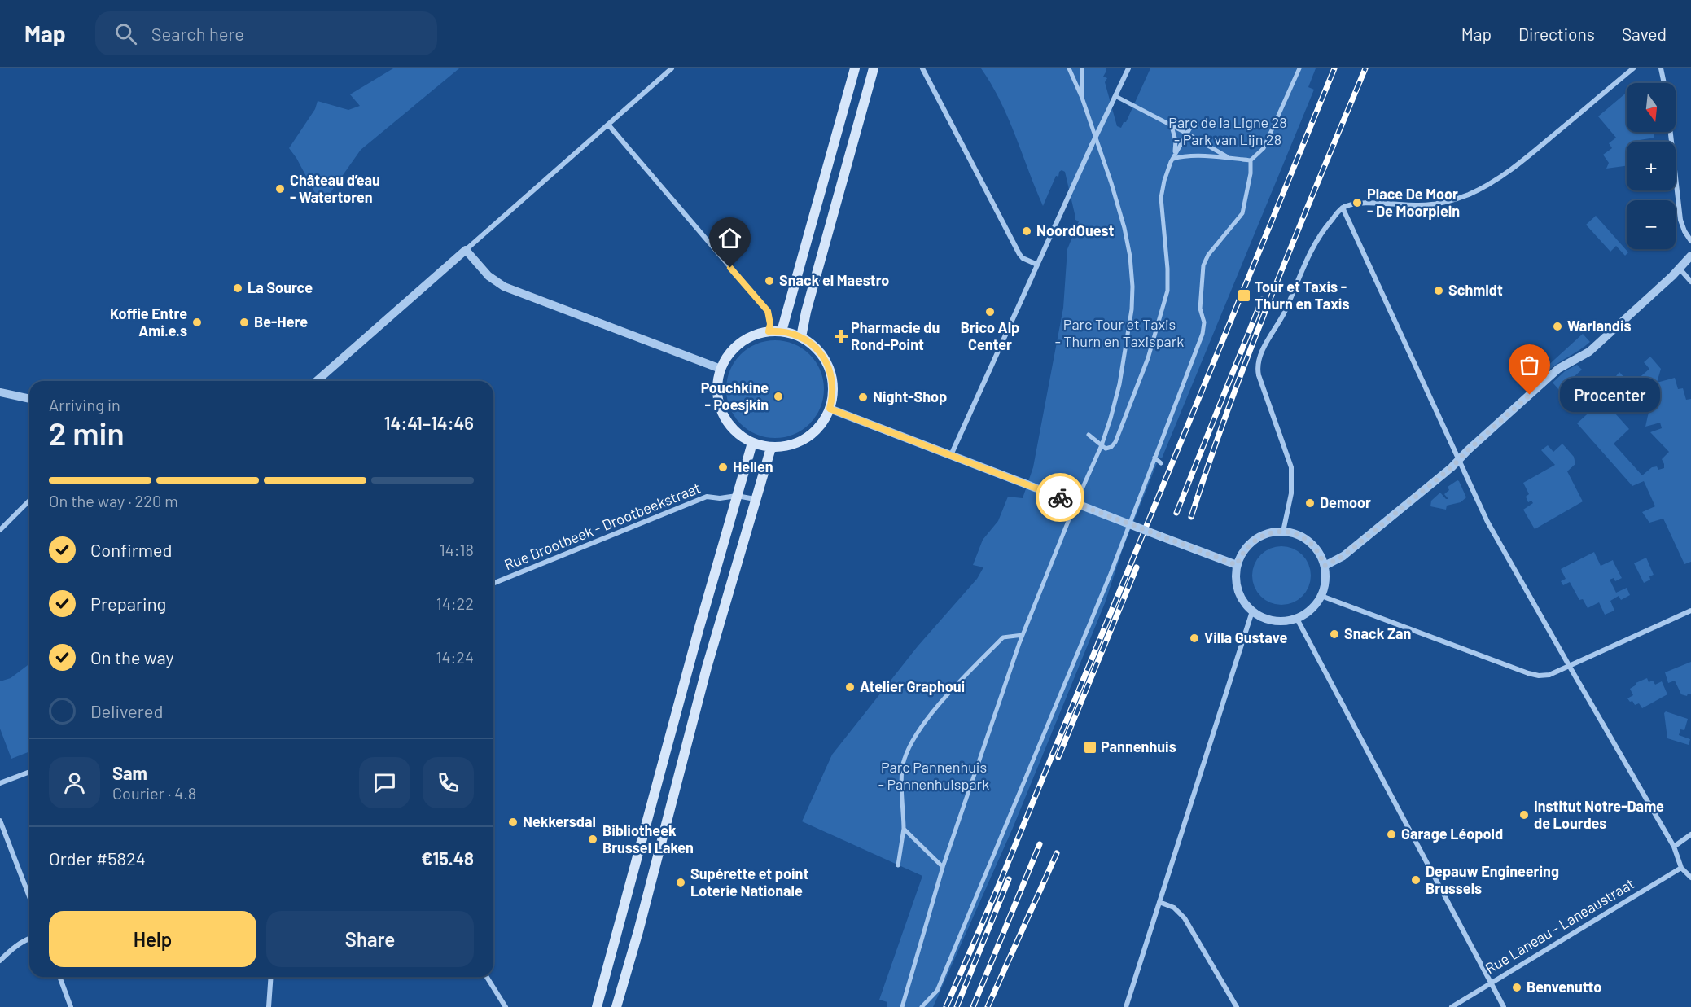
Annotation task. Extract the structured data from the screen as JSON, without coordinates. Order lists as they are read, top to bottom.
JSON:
{
  "streets": {
    "street": ["Rue Drootbeek - Drootbeekstraat", "Rue Laneau - Laneaustraat"]
  },
  "parks": ["Parc de la Ligne 28 - Park van Lijn 28", "Parc Tour et Taxis - Thurn en Taxispark", "Parc Pannenhuis - Pannenhuispark"],
  "places": {
    "other": [
      "Château d’eau - Watertoren",
      "Place De Moor - De Moorplein",
      "NoordOuest",
      "Snack el Maestro",
      "La Source",
      "Schmidt",
      "Brico Alp Center",
      "Koffie Entre Ami.e.s",
      "Be-Here",
      "Warlandis",
      "Procenter",
      "Pouchkine - Poesjkin",
      "Night-Shop",
      "Hellen",
      "Demoor",
      "Snack Zan",
      "Villa Gustave",
      "Atelier Graphoui",
      "Institut Notre-Dame de Lourdes",
      "Nekkersdal",
      "Garage Léopold",
      "Bibliotheek Brussel Laken",
      "Depauw Engineering Brussels",
      "Supérette et point Loterie Nationale",
      "Benvenutto"
    ],
    "transit": ["Tour et Taxis - Thurn en Taxis", "Pannenhuis"],
    "health": ["Pharmacie du Rond-Point"]
  },
  "north": "bottom",
  "page": {
    "header": "Map",
    "search": "Search here",
    "nav": ["Map", "Directions", "Saved"],
    "map_buttons": ["+", "−"],
    "bubble": "Procenter",
    "heading": ["2 min", "Arriving in", "14:41–14:46"],
    "panel": [
      "Sam",
      "Courier · 4.8",
      "Order #5824",
      "€15.48"
    ],
    "bar": "On the way · 220 m",
    "list": [
      ["Confirmed", "14:18"],
      ["Preparing", "14:22"],
      ["On the way", "14:24"],
      "Delivered"
    ],
    "buttons": ["Help", "Share"]
  }
}
